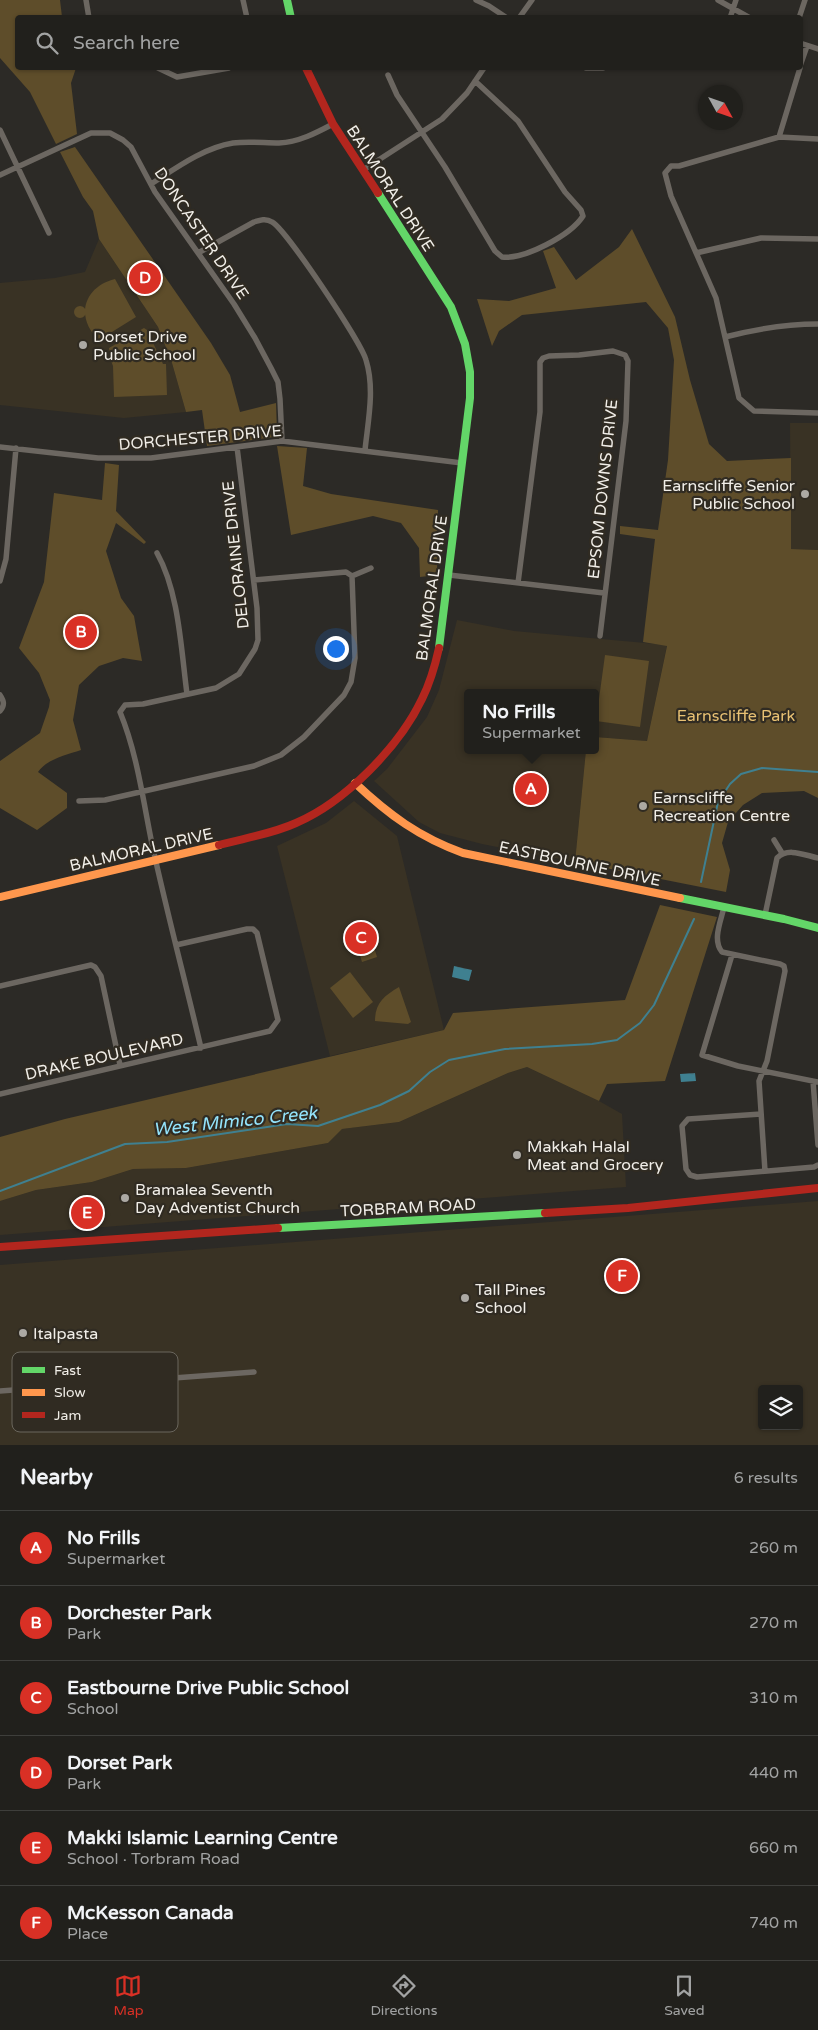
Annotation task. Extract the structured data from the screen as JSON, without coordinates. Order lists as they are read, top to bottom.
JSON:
{
  "streets": {
    "street": [
      "BALMORAL DRIVE",
      "DONCASTER DRIVE",
      "DORCHESTER DRIVE",
      "EPSOM DOWNS DRIVE",
      "DELORAINE DRIVE",
      "EASTBOURNE DRIVE",
      "DRAKE BOULEVARD",
      "TORBRAM ROAD"
    ]
  },
  "crossings": [
    ["BALMORAL DRIVE", "DORCHESTER DRIVE"],
    ["BALMORAL DRIVE", "DELORAINE DRIVE"],
    ["BALMORAL DRIVE", "EASTBOURNE DRIVE"],
    ["BALMORAL DRIVE", "DRAKE BOULEVARD"],
    ["DONCASTER DRIVE", "DORCHESTER DRIVE"],
    ["DORCHESTER DRIVE", "DELORAINE DRIVE"],
    ["DELORAINE DRIVE", "DRAKE BOULEVARD"]
  ],
  "water": ["West Mimico Creek"],
  "parks": ["Earnscliffe Park"],
  "places": [
    "Dorset Drive Public School",
    "Earnscliffe Senior Public School",
    "Earnscliffe Recreation Centre",
    "Makkah Halal Meat and Grocery",
    "Bramalea Seventh Day Adventist Church",
    "Tall Pines School",
    "Italpasta"
  ],
  "legend": ["Fast", "Slow", "Jam"],
  "north": "bottom right",
  "page": {
    "search": "Search here",
    "pins": [
      "D",
      "B",
      "A",
      "C",
      "E",
      "F"
    ],
    "popup": ["No Frills", "Supermarket"],
    "heading": ["Nearby", "6 results"],
    "list": [
      {
        "mark": "A",
        "name": "No Frills",
        "note": "Supermarket",
        "value": "260 m"
      },
      {
        "mark": "B",
        "name": "Dorchester Park",
        "note": "Park",
        "value": "270 m"
      },
      {
        "mark": "C",
        "name": "Eastbourne Drive Public School",
        "note": "School",
        "value": "310 m"
      },
      {
        "mark": "D",
        "name": "Dorset Park",
        "note": "Park",
        "value": "440 m"
      },
      {
        "mark": "E",
        "name": "Makki Islamic Learning Centre",
        "note": "School · Torbram Road",
        "value": "660 m"
      },
      {
        "mark": "F",
        "name": "McKesson Canada",
        "note": "Place",
        "value": "740 m"
      }
    ],
    "nav": ["Map", "Directions", "Saved"]
  }
}
